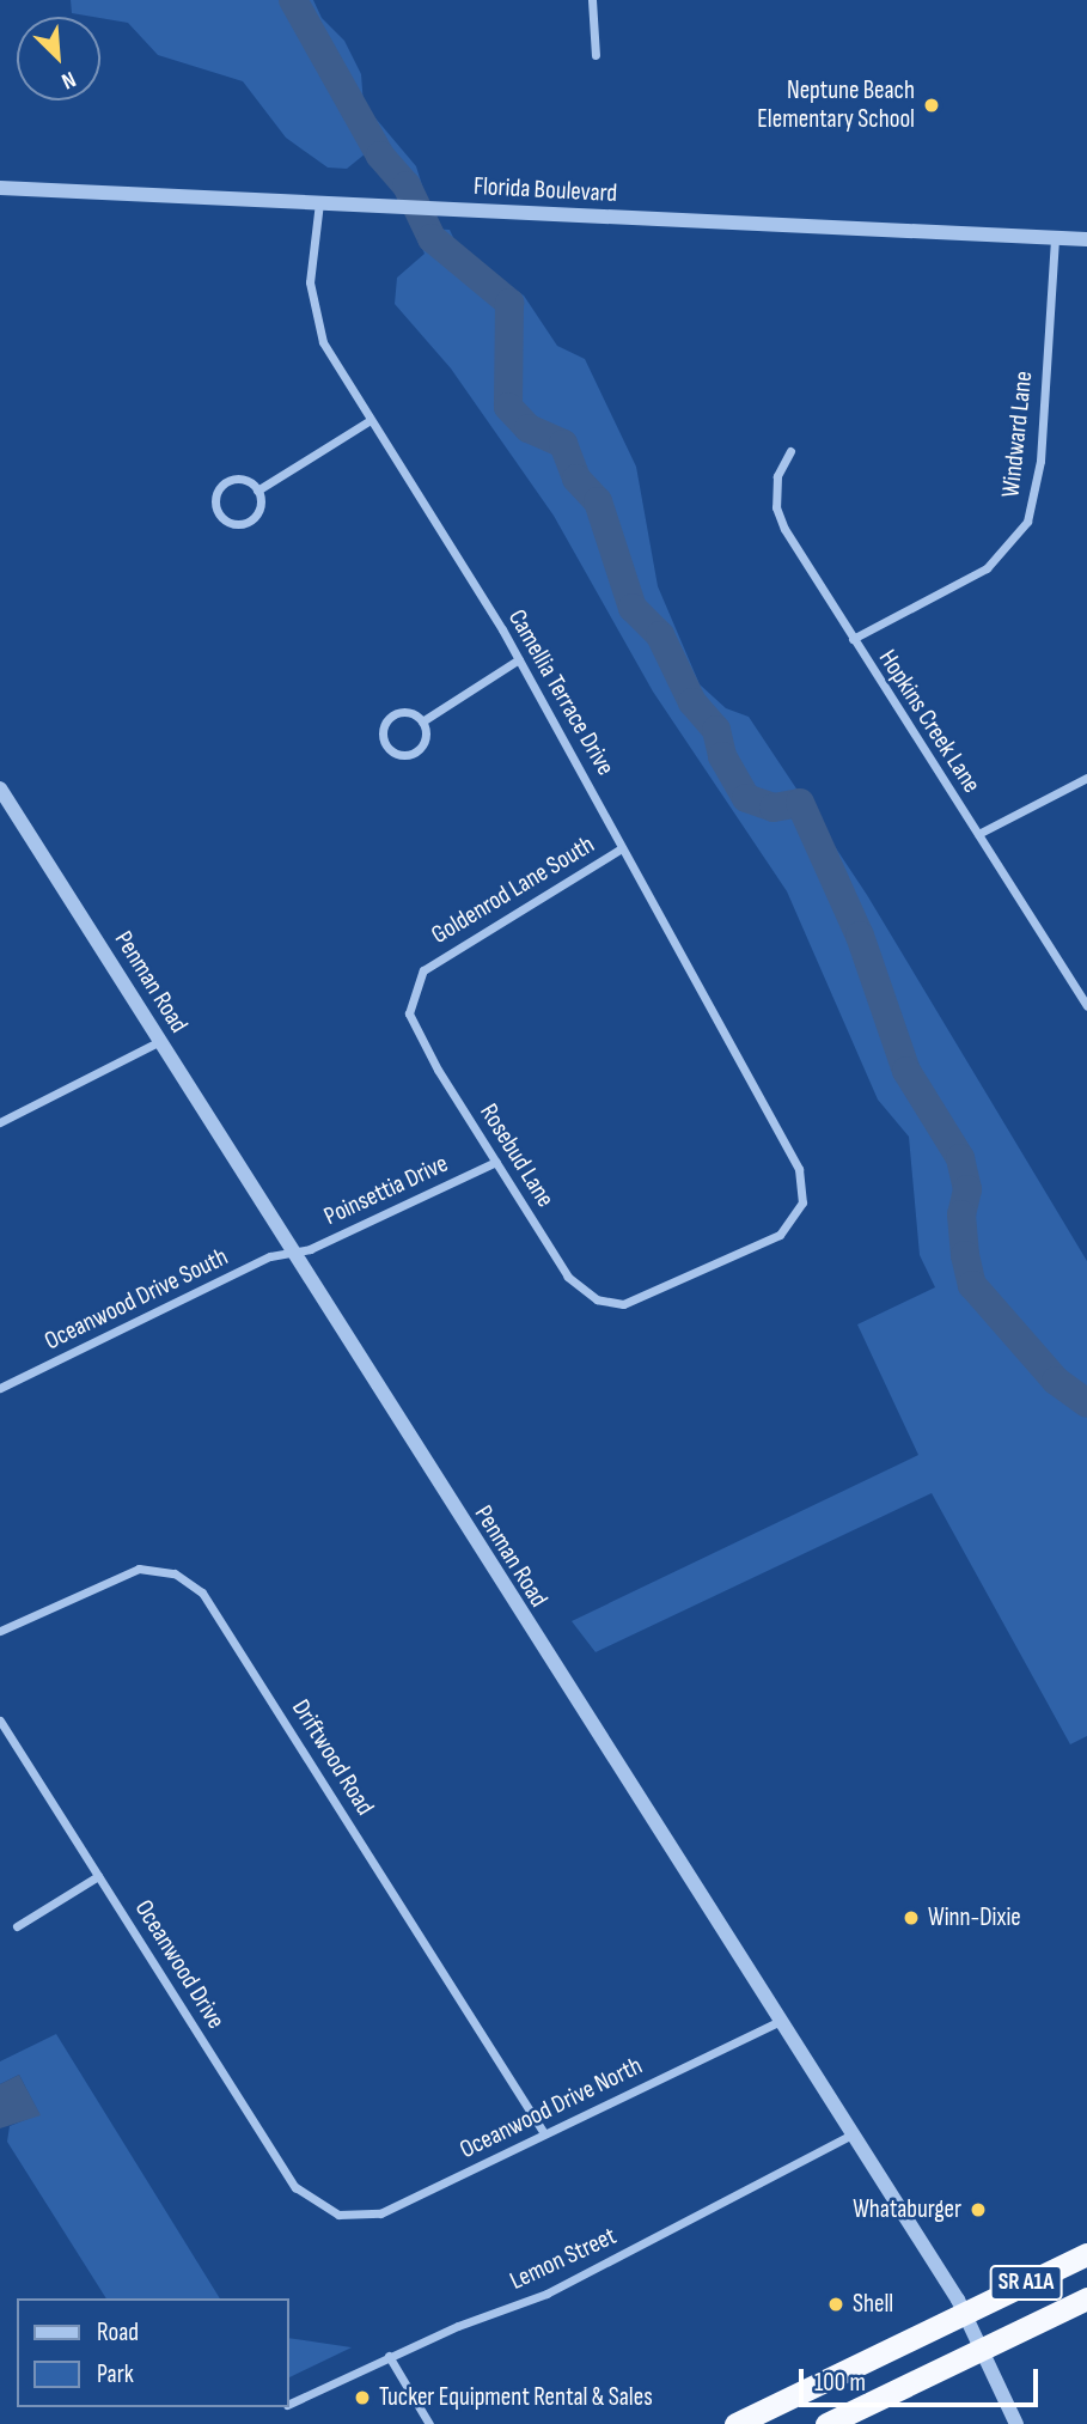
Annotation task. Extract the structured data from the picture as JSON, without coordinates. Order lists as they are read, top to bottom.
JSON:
{
  "streets": {
    "highway": ["SR A1A"],
    "street": [
      "Florida Boulevard",
      "Windward Lane",
      "Camellia Terrace Drive",
      "Hopkins Creek Lane",
      "Goldenrod Lane South",
      "Penman Road",
      "Rosebud Lane",
      "Poinsettia Drive",
      "Oceanwood Drive South",
      "Driftwood Road",
      "Oceanwood Drive",
      "Oceanwood Drive North",
      "Lemon Street"
    ]
  },
  "crossings": [
    ["Florida Boulevard", "Windward Lane"],
    ["Florida Boulevard", "Camellia Terrace Drive"],
    ["Windward Lane", "Hopkins Creek Lane"],
    ["Camellia Terrace Drive", "Goldenrod Lane South"],
    ["Camellia Terrace Drive", "Rosebud Lane"],
    ["Goldenrod Lane South", "Rosebud Lane"],
    ["Penman Road", "Poinsettia Drive"],
    ["Penman Road", "Oceanwood Drive South"],
    ["Penman Road", "Oceanwood Drive North"],
    ["Penman Road", "Lemon Street"],
    ["Penman Road", "SR A1A"],
    ["Rosebud Lane", "Poinsettia Drive"],
    ["Poinsettia Drive", "Oceanwood Drive South"],
    ["Driftwood Road", "Oceanwood Drive North"],
    ["Oceanwood Drive", "Oceanwood Drive North"]
  ],
  "places": [
    "Neptune Beach Elementary School",
    "Winn-Dixie",
    "Whataburger",
    "Shell",
    "Tucker Equipment Rental & Sales"
  ],
  "legend": ["Road", "Park"],
  "scale_bar": "100 m",
  "north": "bottom right"
}
